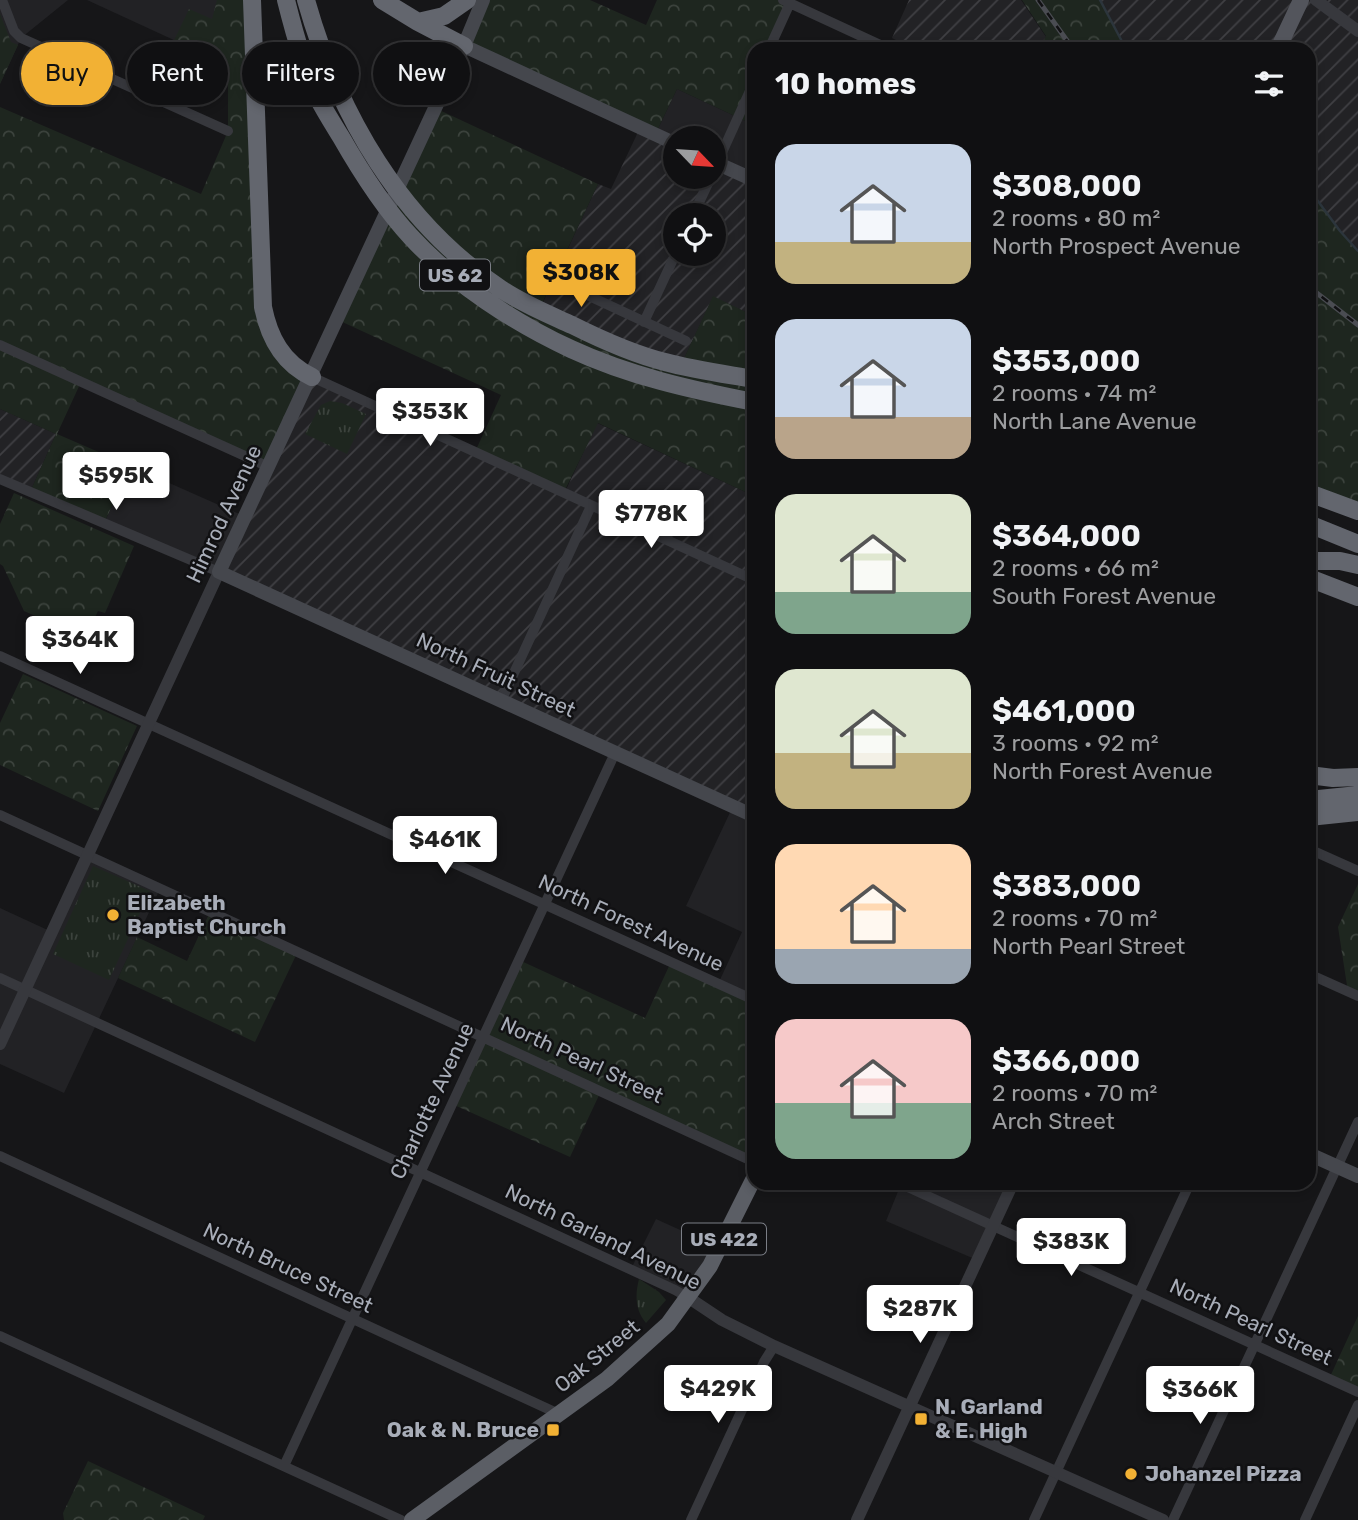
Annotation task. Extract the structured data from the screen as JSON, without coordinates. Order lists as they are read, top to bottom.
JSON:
{
  "streets": {
    "highway": ["US 62", "US 422", "Oak Street"],
    "main road": ["Himrod Avenue", "North Fruit Street"],
    "street": [
      "North Forest Avenue",
      "North Pearl Street",
      "Charlotte Avenue",
      "North Garland Avenue",
      "North Bruce Street"
    ]
  },
  "crossings": [
    ["Himrod Avenue", "North Fruit Street"],
    ["Himrod Avenue", "North Forest Avenue"],
    ["Himrod Avenue", "North Pearl Street"],
    ["Himrod Avenue", "North Garland Avenue"],
    ["North Fruit Street", "Charlotte Avenue"],
    ["North Forest Avenue", "Charlotte Avenue"],
    ["North Pearl Street", "Charlotte Avenue"],
    ["Charlotte Avenue", "North Garland Avenue"],
    ["Charlotte Avenue", "North Bruce Street"],
    ["North Garland Avenue", "Oak Street"],
    ["North Bruce Street", "Oak Street"]
  ],
  "places": {
    "other": ["Elizabeth Baptist Church", "Johanzel Pizza"],
    "transit": ["N. Garland & E. High", "Oak & N. Bruce"]
  },
  "north": "bottom right",
  "page": {
    "chip": [
      "Buy",
      "Rent",
      "Filters",
      "New"
    ],
    "heading": "10 homes",
    "list": [
      {
        "name": "$308,000",
        "note": "2 rooms · 80 m² · North Prospect Avenue"
      },
      {
        "name": "$353,000",
        "note": "2 rooms · 74 m² · North Lane Avenue"
      },
      {
        "name": "$364,000",
        "note": "2 rooms · 66 m² · South Forest Avenue"
      },
      {
        "name": "$461,000",
        "note": "3 rooms · 92 m² · North Forest Avenue"
      },
      {
        "name": "$383,000",
        "note": "2 rooms · 70 m² · North Pearl Street"
      },
      {
        "name": "$366,000",
        "note": "2 rooms · 70 m² · Arch Street"
      }
    ],
    "price": [
      "$308K",
      "$353K",
      "$595K",
      "$778K",
      "$364K",
      "$461K",
      "$383K",
      "$287K",
      "$429K",
      "$366K"
    ]
  }
}
